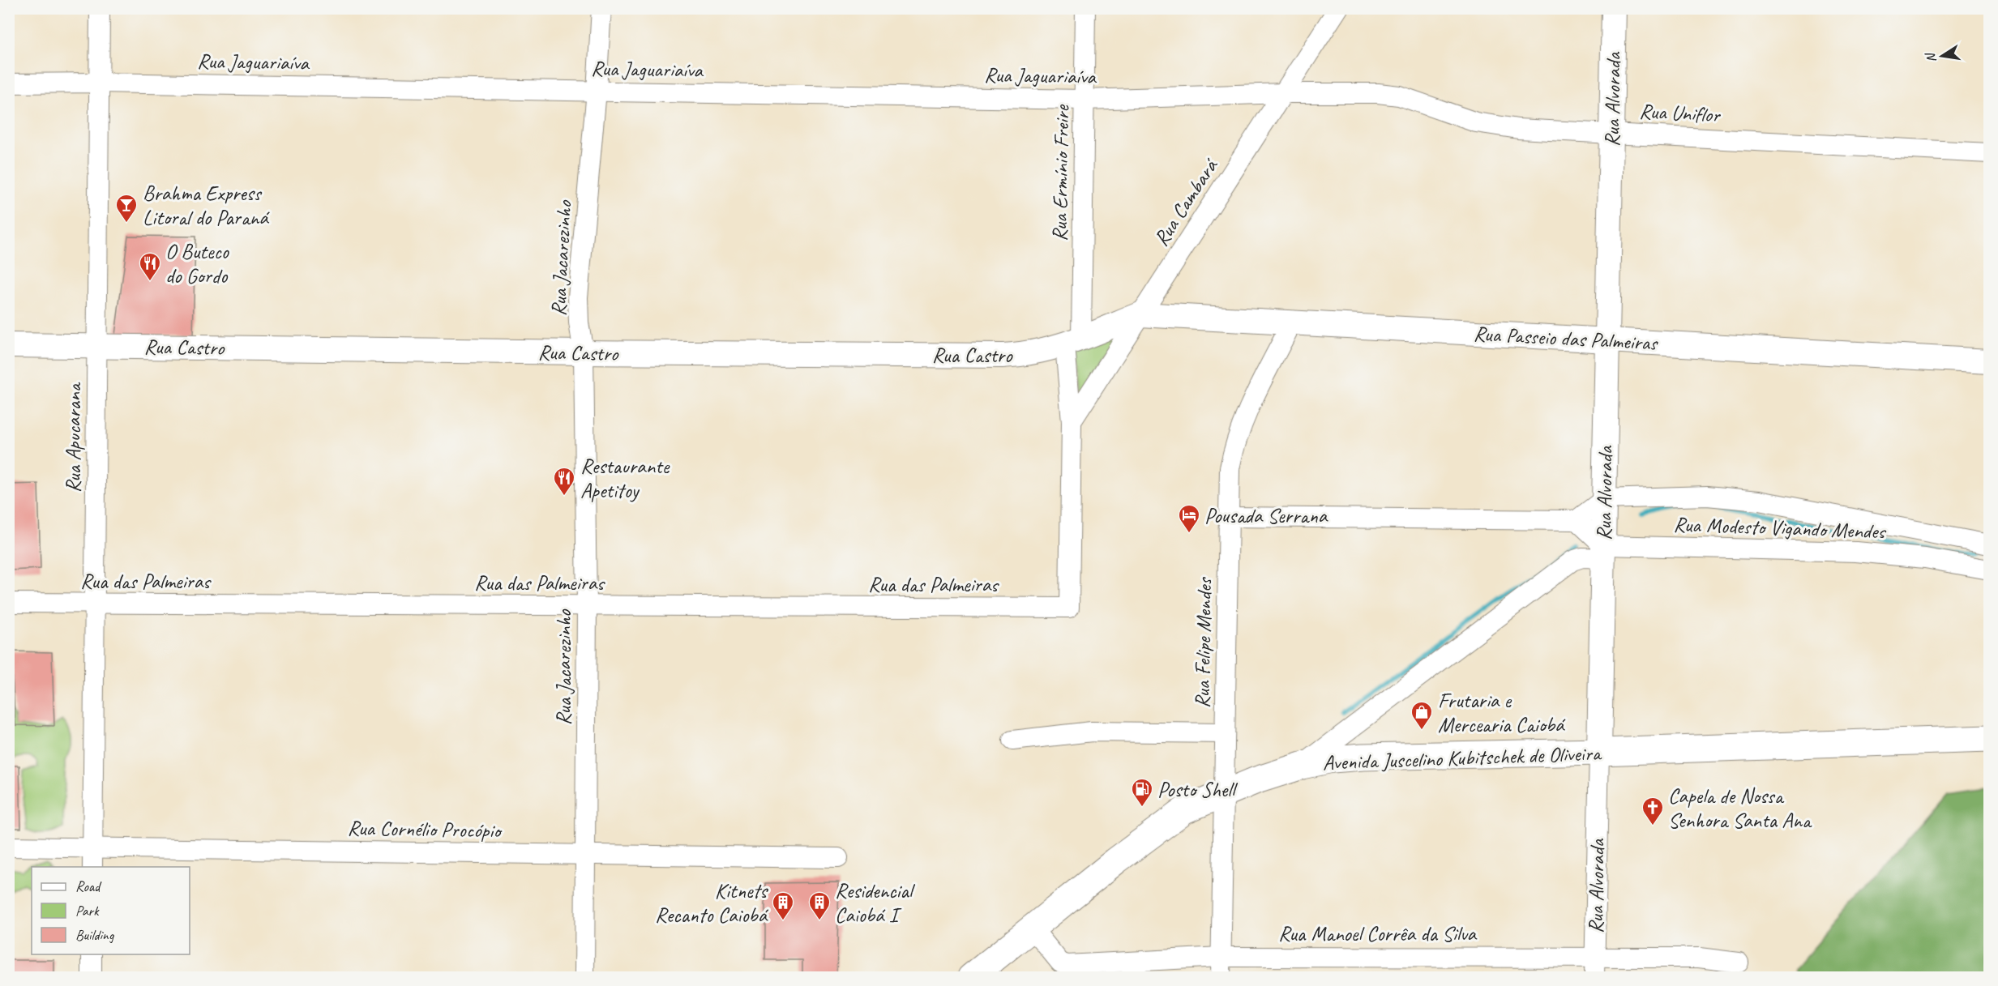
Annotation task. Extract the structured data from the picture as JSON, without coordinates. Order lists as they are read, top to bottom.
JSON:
{
  "streets": {
    "main road": ["Avenida Juscelino Kubitschek de Oliveira"],
    "street": [
      "Rua Jaguariaíva",
      "Rua Alvorada",
      "Rua Uniflor",
      "Rua Ermínio Freire",
      "Rua Cambará",
      "Rua Jacarezinho",
      "Rua Passeio das Palmeiras",
      "Rua Castro",
      "Rua Apucarana",
      "Rua Modesto Vigando Mendes",
      "Rua das Palmeiras",
      "Rua Felipe Mendes",
      "Rua Cornélio Procópio",
      "Rua Manoel Corrêa da Silva"
    ]
  },
  "crossings": [
    ["Rua Jaguariaíva", "Rua Uniflor"],
    ["Rua Jaguariaíva", "Rua Ermínio Freire"],
    ["Rua Jaguariaíva", "Rua Cambará"],
    ["Rua Jaguariaíva", "Rua Jacarezinho"],
    ["Rua Jaguariaíva", "Rua Apucarana"],
    ["Rua Alvorada", "Rua Uniflor"],
    ["Rua Alvorada", "Rua Passeio das Palmeiras"],
    ["Rua Alvorada", "Rua Modesto Vigando Mendes"],
    ["Rua Alvorada", "Avenida Juscelino Kubitschek de Oliveira"],
    ["Rua Alvorada", "Rua Manoel Corrêa da Silva"],
    ["Rua Uniflor", "Rua Cambará"],
    ["Rua Ermínio Freire", "Rua Cambará"],
    ["Rua Ermínio Freire", "Rua Castro"],
    ["Rua Ermínio Freire", "Rua das Palmeiras"],
    ["Rua Cambará", "Rua Passeio das Palmeiras"],
    ["Rua Cambará", "Rua Castro"],
    ["Rua Jacarezinho", "Rua Castro"],
    ["Rua Jacarezinho", "Rua das Palmeiras"],
    ["Rua Jacarezinho", "Rua Cornélio Procópio"],
    ["Rua Passeio das Palmeiras", "Rua Castro"],
    ["Rua Passeio das Palmeiras", "Rua Felipe Mendes"],
    ["Rua Castro", "Rua Apucarana"],
    ["Rua Apucarana", "Rua das Palmeiras"],
    ["Rua Apucarana", "Rua Cornélio Procópio"],
    ["Rua Modesto Vigando Mendes", "Avenida Juscelino Kubitschek de Oliveira"],
    ["Rua Felipe Mendes", "Avenida Juscelino Kubitschek de Oliveira"],
    ["Rua Felipe Mendes", "Rua Manoel Corrêa da Silva"],
    ["Avenida Juscelino Kubitschek de Oliveira", "Rua Manoel Corrêa da Silva"]
  ],
  "places": {
    "bar": ["Brahma Express Litoral do Paraná"],
    "restaurant": ["O Buteco do Gordo", "Restaurante Apetitoy"],
    "hotel": ["Pousada Serrana"],
    "shop": ["Frutaria e Mercearia Caiobá"],
    "fuel station": ["Posto Shell"],
    "church": ["Capela de Nossa Senhora Santa Ana"],
    "building": ["Kitnets Recanto Caiobá", "Residencial Caiobá I"]
  },
  "legend": ["Road", "Park", "Building"],
  "north": "left"
}
